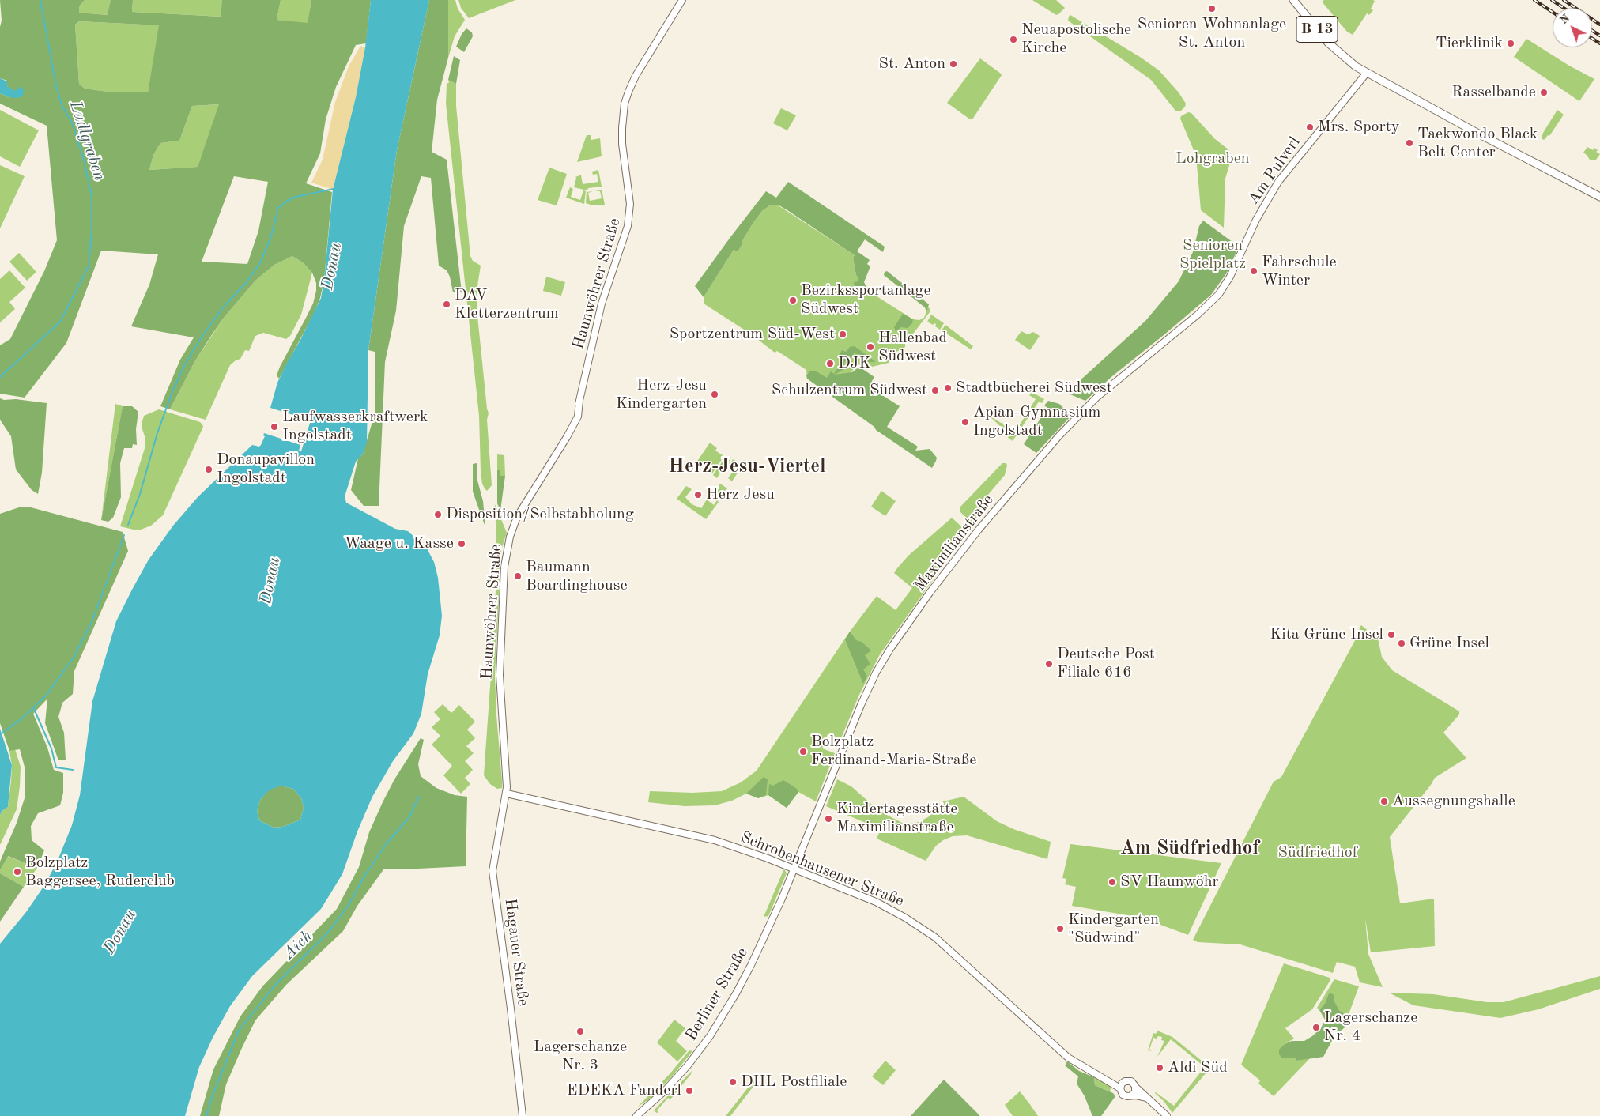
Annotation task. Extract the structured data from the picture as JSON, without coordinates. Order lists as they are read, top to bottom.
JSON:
{
  "streets": {
    "main road": ["B 13"],
    "street": [
      "Am Pulverl",
      "Haunwöhrer Straße",
      "Maximilianstraße",
      "Schrobenhausener Straße",
      "Hagauer Straße",
      "Berliner Straße"
    ]
  },
  "crossings": [
    ["B 13", "Am Pulverl"],
    ["Am Pulverl", "Maximilianstraße"],
    ["Haunwöhrer Straße", "Schrobenhausener Straße"],
    ["Haunwöhrer Straße", "Hagauer Straße"],
    ["Maximilianstraße", "Schrobenhausener Straße"],
    ["Maximilianstraße", "Berliner Straße"],
    ["Schrobenhausener Straße", "Hagauer Straße"],
    ["Schrobenhausener Straße", "Berliner Straße"]
  ],
  "districts": ["Herz-Jesu-Viertel", "Am Südfriedhof"],
  "water": ["Ludlgraben", "Donau", "Aich"],
  "parks": ["Lohgraben", "Senioren Spielplatz", "Südfriedhof"],
  "places": [
    "Senioren Wohnanlage St. Anton",
    "Neuapostolische Kirche",
    "Tierklinik",
    "St. Anton",
    "Rasselbande",
    "Mrs. Sporty",
    "Taekwondo Black Belt Center",
    "Fahrschule Winter",
    "Bezirkssportanlage Südwest",
    "DAV Kletterzentrum",
    "Sportzentrum Süd-West",
    "Hallenbad Südwest",
    "DJK",
    "Stadtbücherei Südwest",
    "Schulzentrum Südwest",
    "Herz-Jesu Kindergarten",
    "Apian-Gymnasium Ingolstadt",
    "Laufwasserkraftwerk Ingolstadt",
    "Donaupavillon Ingolstadt",
    "Herz Jesu",
    "Disposition/Selbstabholung",
    "Waage u. Kasse",
    "Baumann Boardinghouse",
    "Kita Grüne Insel",
    "Grüne Insel",
    "Deutsche Post Filiale 616",
    "Bolzplatz Ferdinand-Maria-Straße",
    "Aussegnungshalle",
    "Kindertagesstätte Maximilianstraße",
    "Bolzplatz Baggersee, Ruderclub",
    "SV Haunwöhr",
    "Kindergarten \"Südwind\"",
    "Lagerschanze Nr. 4",
    "Lagerschanze Nr. 3",
    "Aldi Süd",
    "DHL Postfiliale",
    "EDEKA Fanderl"
  ],
  "north": "top left"
}
